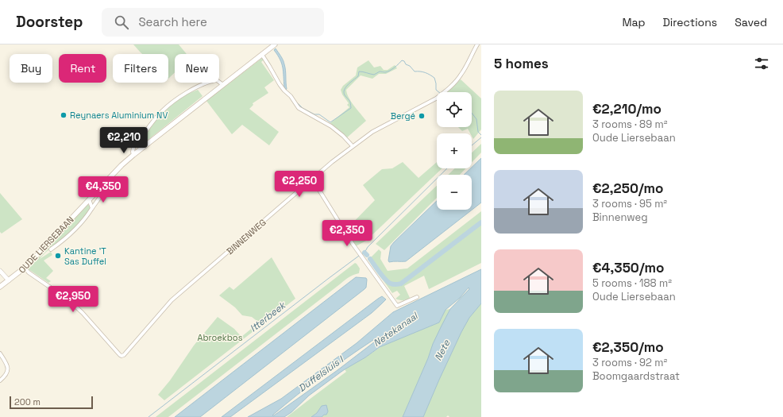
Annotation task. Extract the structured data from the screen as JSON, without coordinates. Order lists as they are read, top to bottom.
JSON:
{
  "streets": {
    "main road": ["OUDE LIERSEBAAN"],
    "street": ["BINNENWEG"]
  },
  "crossings": [
    ["BINNENWEG", "OUDE LIERSEBAAN"]
  ],
  "water": [
    "Itterbeek",
    "Netekanaal",
    "Nete",
    "Duffelsluis I"
  ],
  "parks": ["Abroekbos"],
  "places": ["Reynaers Aluminium NV", "Bergé", "Kantine 'T Sas Duffel"],
  "scale_bar": "200 m",
  "page": {
    "header": "Doorstep",
    "search": "Search here",
    "nav": ["Map", "Directions", "Saved"],
    "heading": "5 homes",
    "chip": [
      "Buy",
      "Rent",
      "Filters",
      "New"
    ],
    "list": [
      {
        "name": "€2,210/mo",
        "note": "3 rooms · 89 m² · Oude Liersebaan"
      },
      {
        "name": "€2,250/mo",
        "note": "3 rooms · 95 m² · Binnenweg"
      },
      {
        "name": "€4,350/mo",
        "note": "5 rooms · 188 m² · Oude Liersebaan"
      },
      {
        "name": "€2,350/mo",
        "note": "3 rooms · 92 m² · Boomgaardstraat"
      }
    ],
    "map_buttons": ["+", "−"],
    "price": [
      "€2,210",
      "€2,250",
      "€4,350",
      "€2,350",
      "€2,950"
    ],
    "scale": "200 m"
  }
}
